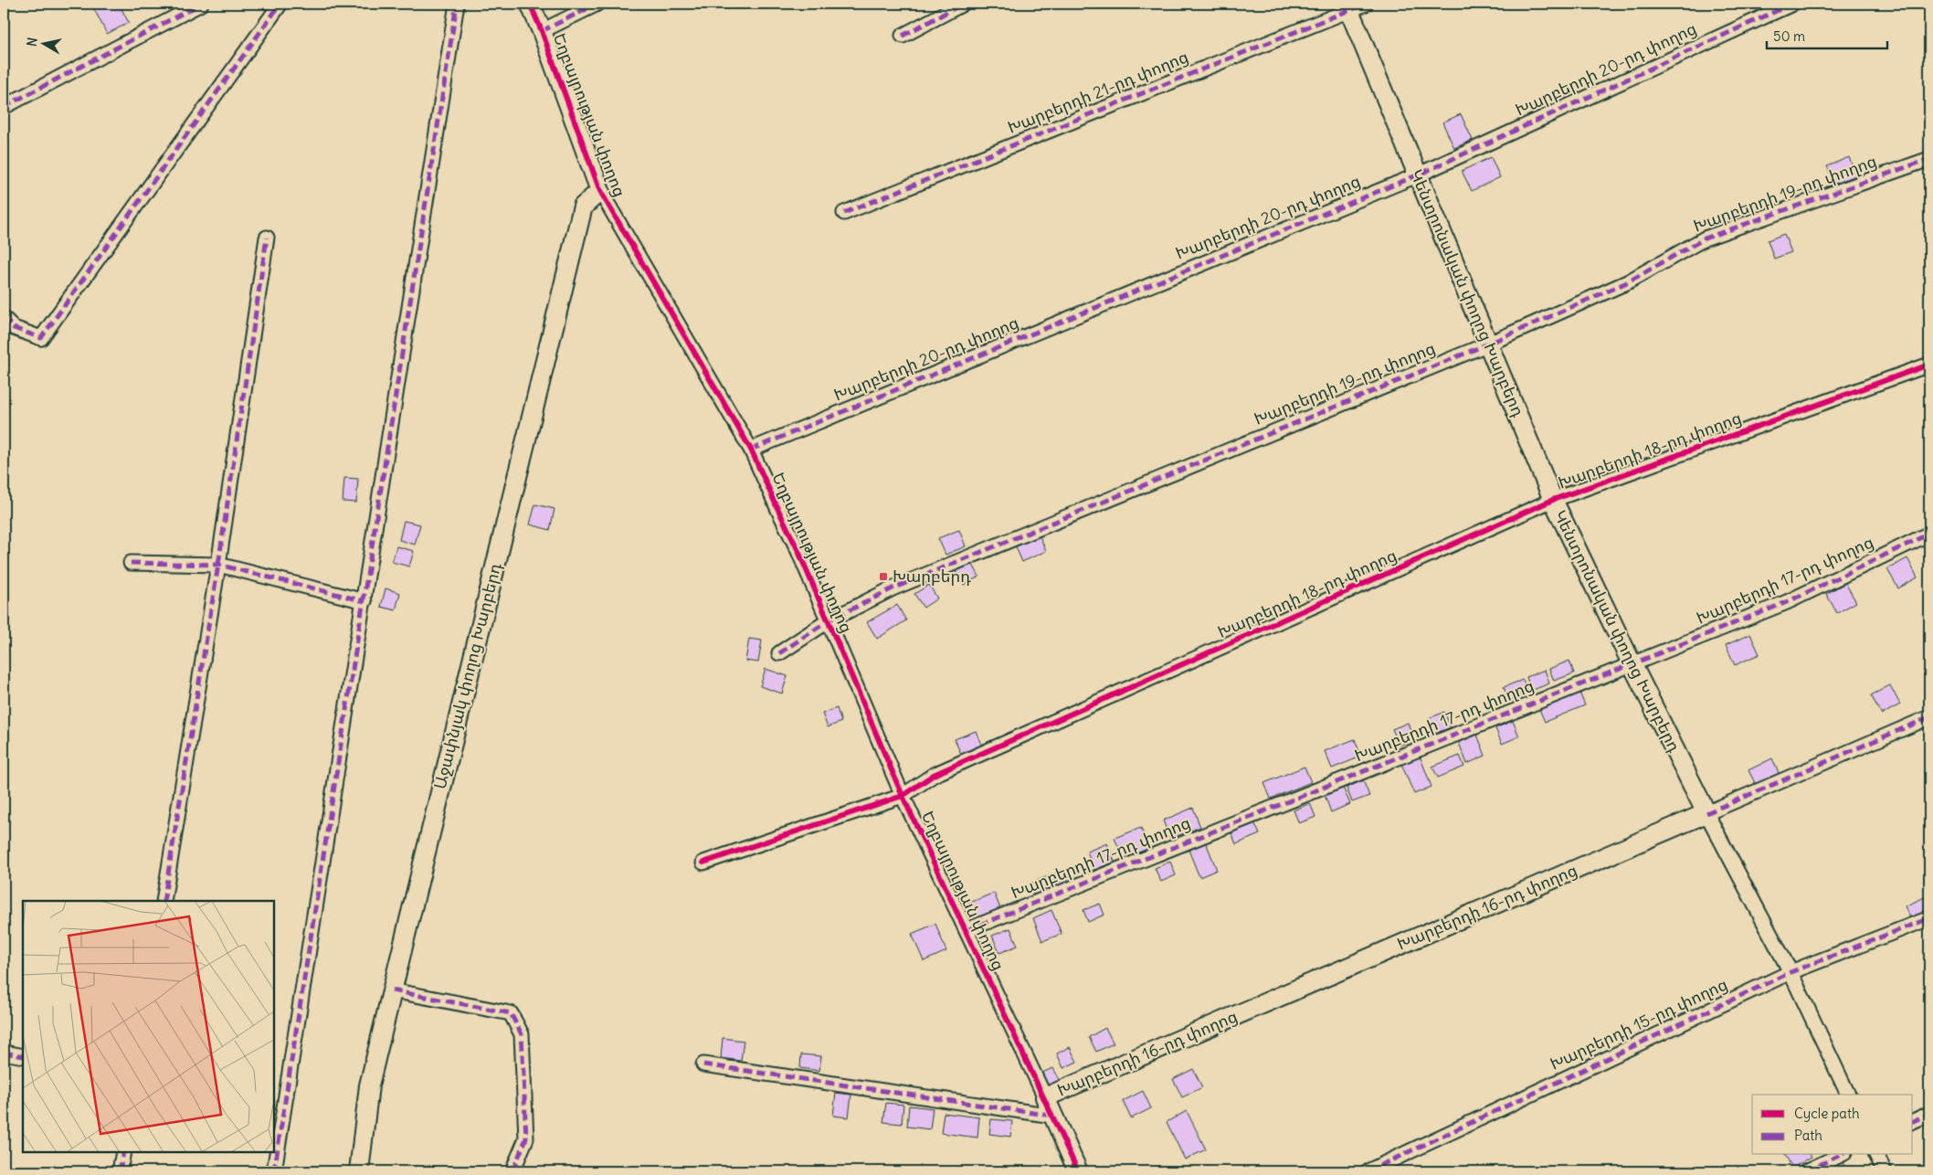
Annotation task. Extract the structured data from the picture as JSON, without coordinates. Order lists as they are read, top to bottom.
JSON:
{
  "streets": {
    "street": [
      "Խարբերդի 20-րդ փողոց",
      "Խարբերդի 21-րդ փողոց",
      "Եղբայրության փողոց",
      "Խարբերդի 19-րդ փողոց",
      "Կենտրոնական փողոց Խարբերդ",
      "Խարբերդի 18-րդ փողոց",
      "Խարբերդի 17-րդ փողոց",
      "Աջափնյակ փողոց Խարբերդ",
      "Խարբերդի 16-րդ փողոց",
      "Խարբերդի 15-րդ փողոց"
    ]
  },
  "crossings": [
    ["Խարբերդի 20-րդ փողոց", "Եղբայրության փողոց"],
    ["Խարբերդի 20-րդ փողոց", "Կենտրոնական փողոց Խարբերդ"],
    ["Խարբերդի 21-րդ փողոց", "Կենտրոնական փողոց Խարբերդ"],
    ["Եղբայրության փողոց", "Խարբերդի 19-րդ փողոց"],
    ["Եղբայրության փողոց", "Խարբերդի 18-րդ փողոց"],
    ["Եղբայրության փողոց", "Խարբերդի 17-րդ փողոց"],
    ["Եղբայրության փողոց", "Աջափնյակ փողոց Խարբերդ"],
    ["Եղբայրության փողոց", "Խարբերդի 16-րդ փողոց"],
    ["Խարբերդի 19-րդ փողոց", "Կենտրոնական փողոց Խարբերդ"],
    ["Կենտրոնական փողոց Խարբերդ", "Խարբերդի 18-րդ փողոց"],
    ["Կենտրոնական փողոց Խարբերդ", "Խարբերդի 17-րդ փողոց"],
    ["Կենտրոնական փողոց Խարբերդ", "Խարբերդի 16-րդ փողոց"],
    ["Կենտրոնական փողոց Խարբերդ", "Խարբերդի 15-րդ փողոց"]
  ],
  "places": {
    "transit": ["Խարբերդ"]
  },
  "legend": ["Cycle path", "Path"],
  "scale_bar": "50 m",
  "north": "left"
}
